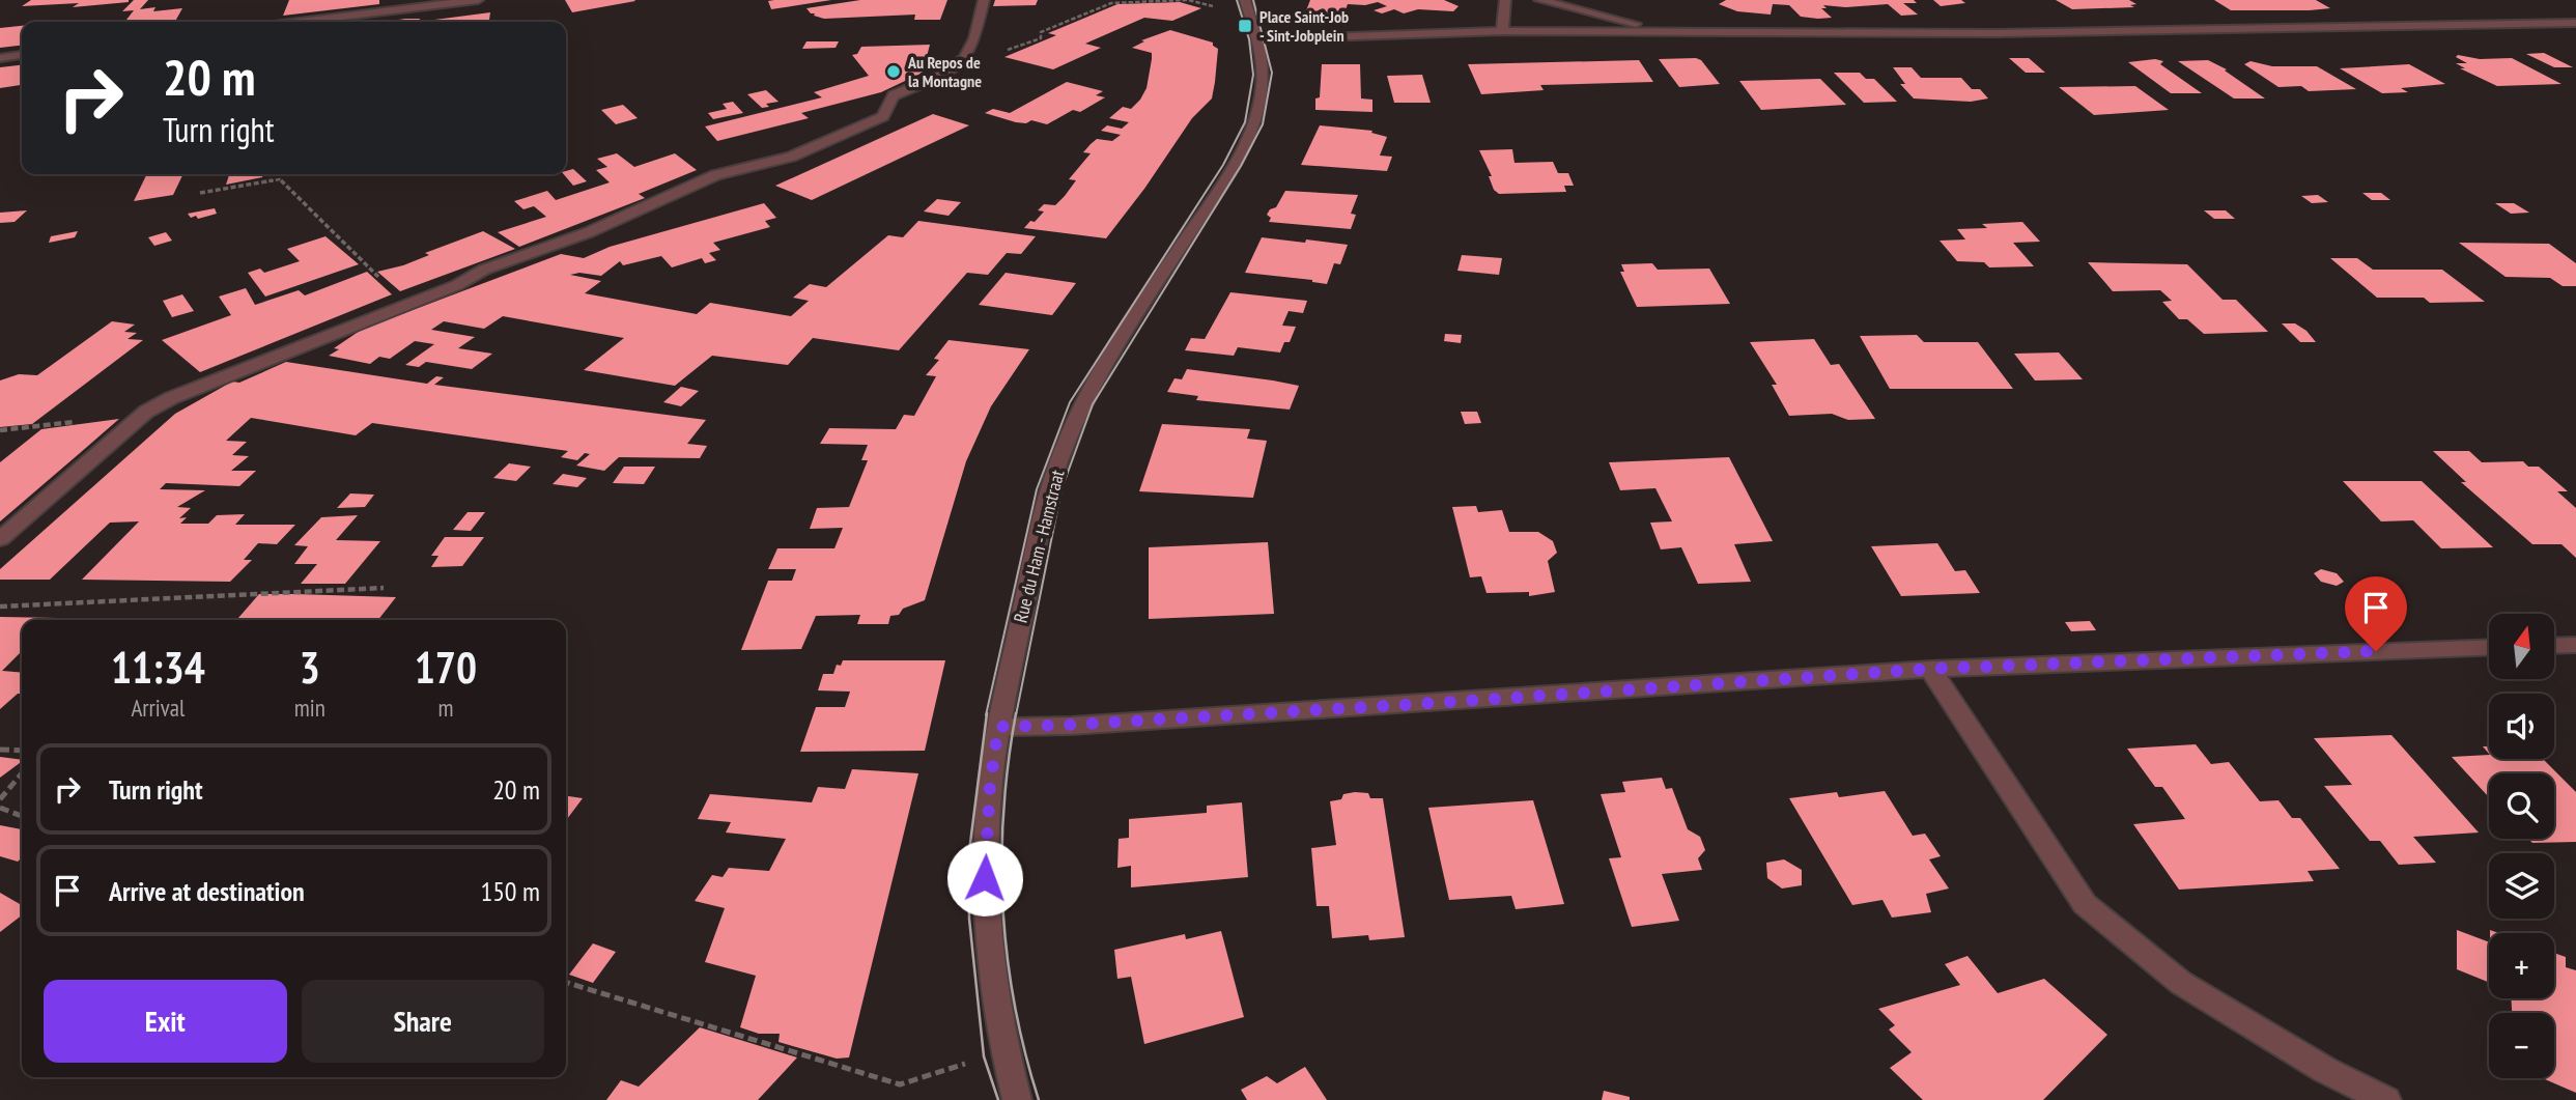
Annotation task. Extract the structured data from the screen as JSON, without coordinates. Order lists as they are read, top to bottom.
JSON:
{
  "streets": {
    "street": ["Rue du Ham - Hamstraat"]
  },
  "places": {
    "transit": ["Place Saint-Job - Sint-Jobplein"],
    "other": ["Au Repos de la Montagne"]
  },
  "north": "top",
  "page": {
    "turn": ["20 m", "Turn right"],
    "map_buttons": ["+", "−"],
    "eta": [
      "11:34",
      "Arrival",
      "3",
      "min",
      "170",
      "m"
    ],
    "list": [
      {
        "name": "Turn right",
        "value": "20 m"
      },
      {
        "name": "Arrive at destination",
        "value": "150 m"
      }
    ],
    "buttons": ["Exit", "Share"]
  }
}
